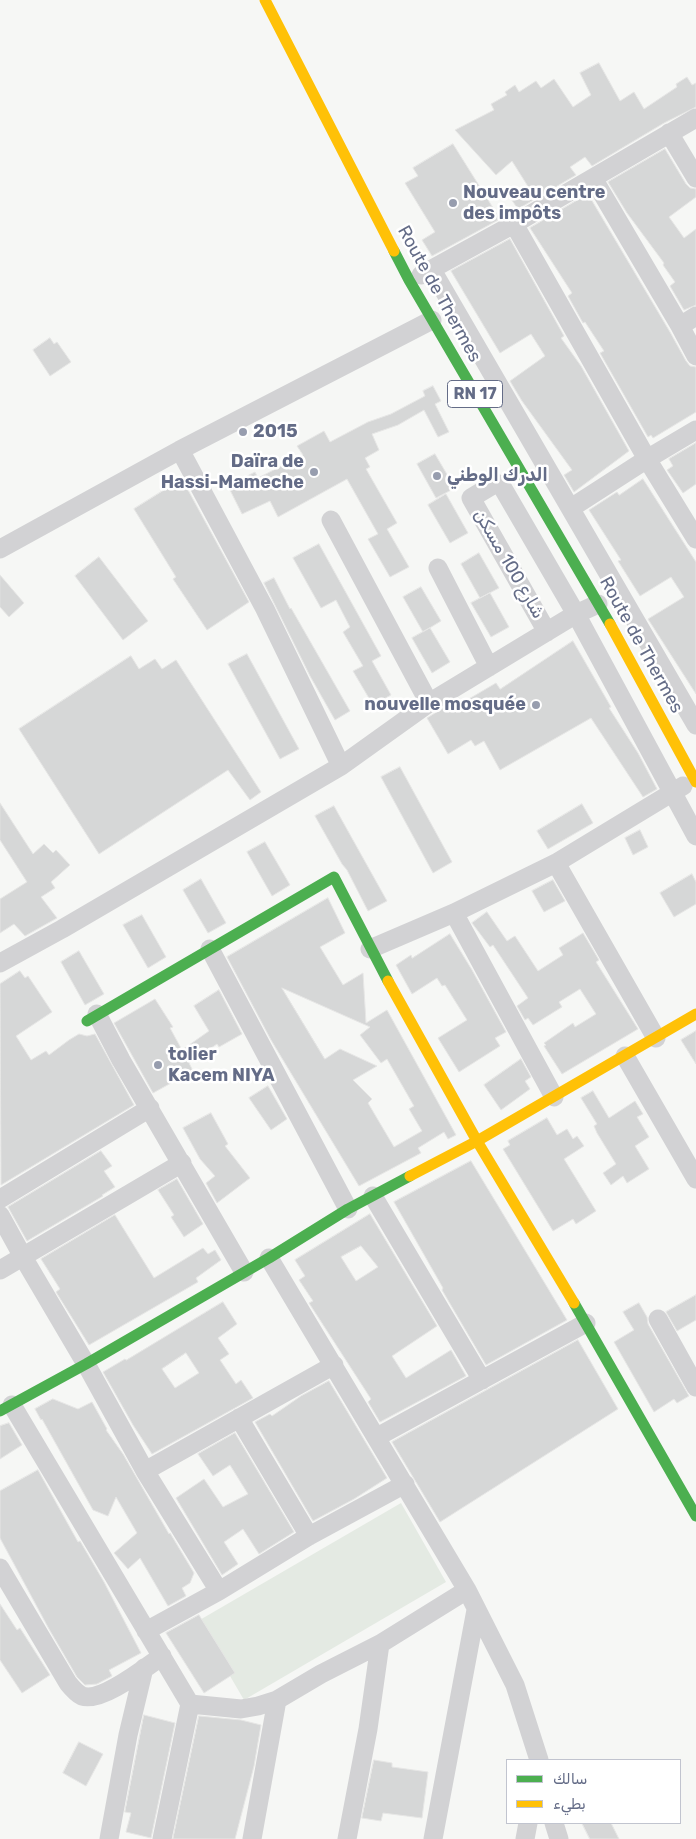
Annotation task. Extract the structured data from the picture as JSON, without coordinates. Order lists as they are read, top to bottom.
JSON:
{
  "streets": {
    "street": ["Route de Thermes", "RN 17", "شارع 100 مسكن"]
  },
  "places": [
    "Nouveau centre des impôts",
    "2015",
    "Daïra de Hassi-Mameche",
    "الدرك الوطني",
    "nouvelle mosquée",
    "tolier Kacem NIYA"
  ],
  "legend": ["سالك", "بطيء"]
}
